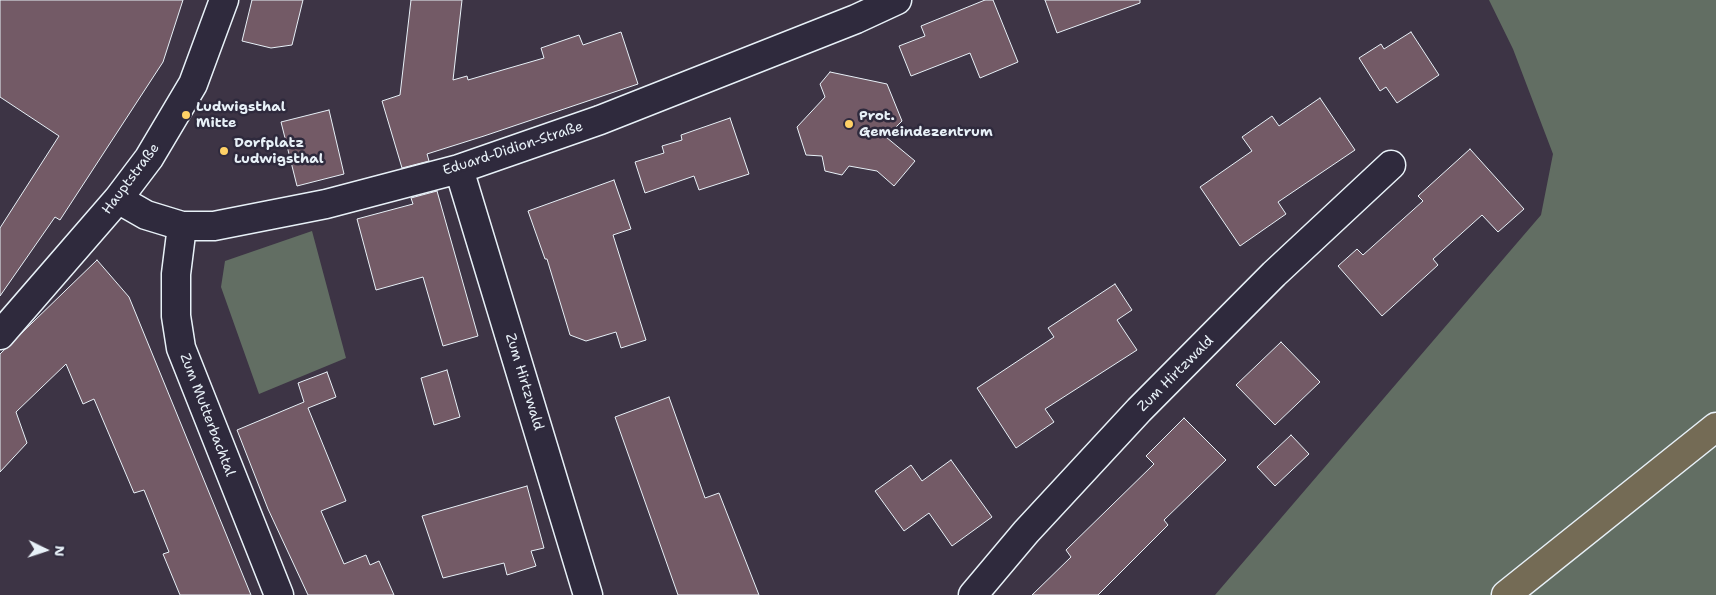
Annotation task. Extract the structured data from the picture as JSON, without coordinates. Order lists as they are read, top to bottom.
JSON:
{
  "streets": {
    "street": [
      "Eduard-Didion-Straße",
      "Hauptstraße",
      "Zum Hirtzwald",
      "Zum Mutterbachtal"
    ]
  },
  "crossings": [
    ["Eduard-Didion-Straße", "Hauptstraße"],
    ["Eduard-Didion-Straße", "Zum Hirtzwald"],
    ["Eduard-Didion-Straße", "Zum Mutterbachtal"]
  ],
  "places": ["Ludwigsthal Mitte", "Prot. Gemeindezentrum", "Dorfplatz Ludwigsthal"],
  "north": "right"
}
